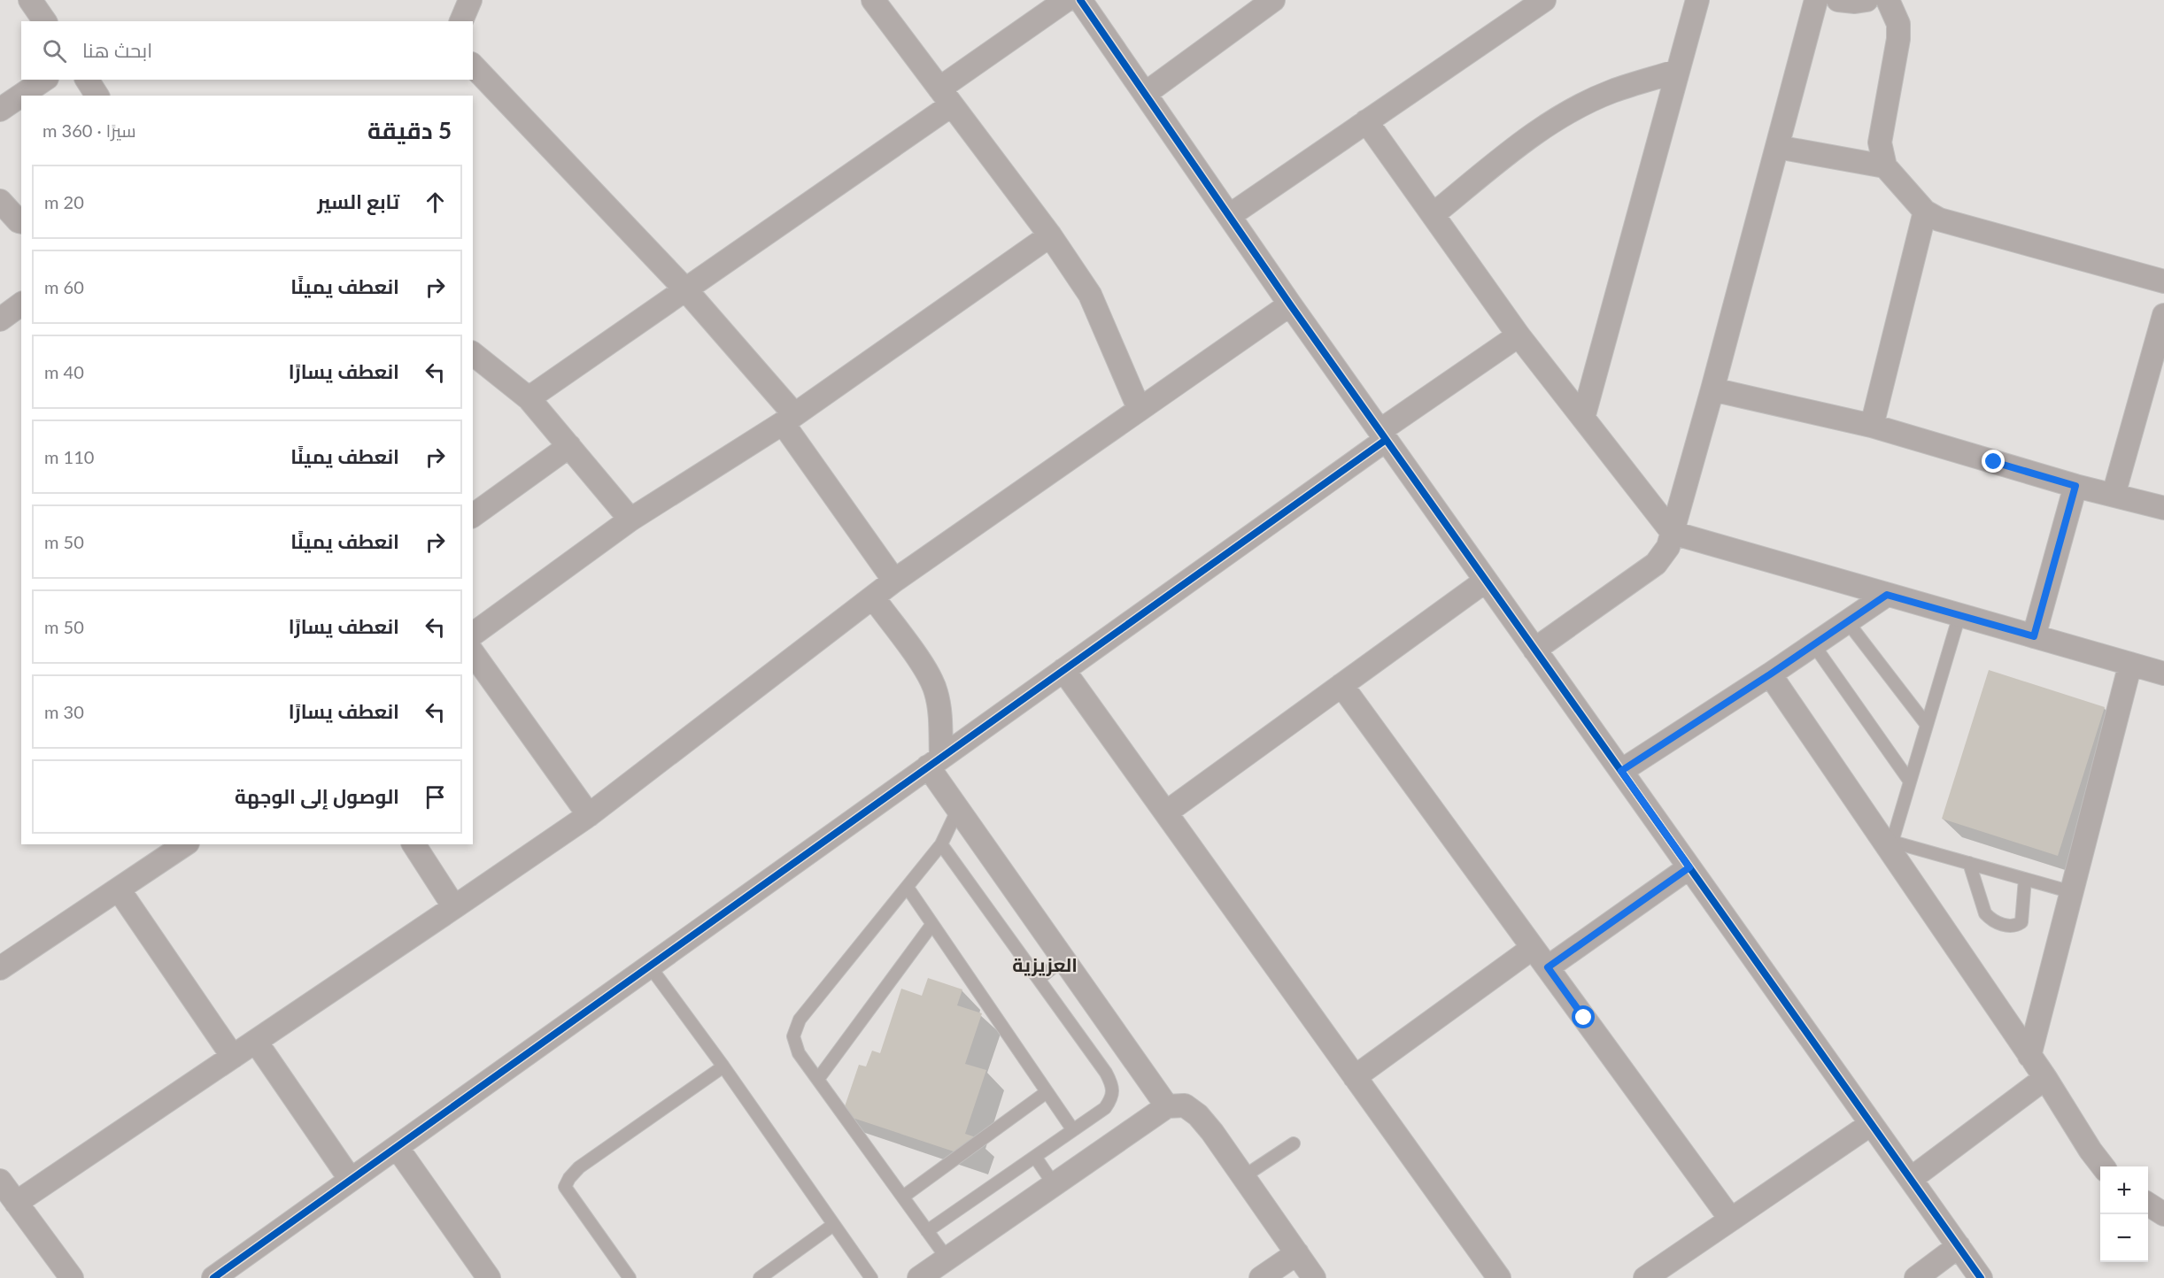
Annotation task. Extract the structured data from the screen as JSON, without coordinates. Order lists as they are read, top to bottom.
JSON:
{
  "districts": ["العزيزية"],
  "page": {
    "search": "ابحث هنا",
    "heading": ["5 دقيقة", "سيرًا · 360 m"],
    "list": [
      ["تابع السير", "20 m"],
      ["انعطف يمينًا", "60 m"],
      ["انعطف يسارًا", "40 m"],
      ["انعطف يمينًا", "110 m"],
      ["انعطف يمينًا", "50 m"],
      ["انعطف يسارًا", "50 m"],
      ["انعطف يسارًا", "30 m"],
      "الوصول إلى الوجهة"
    ],
    "map_buttons": ["+", "−"]
  }
}
